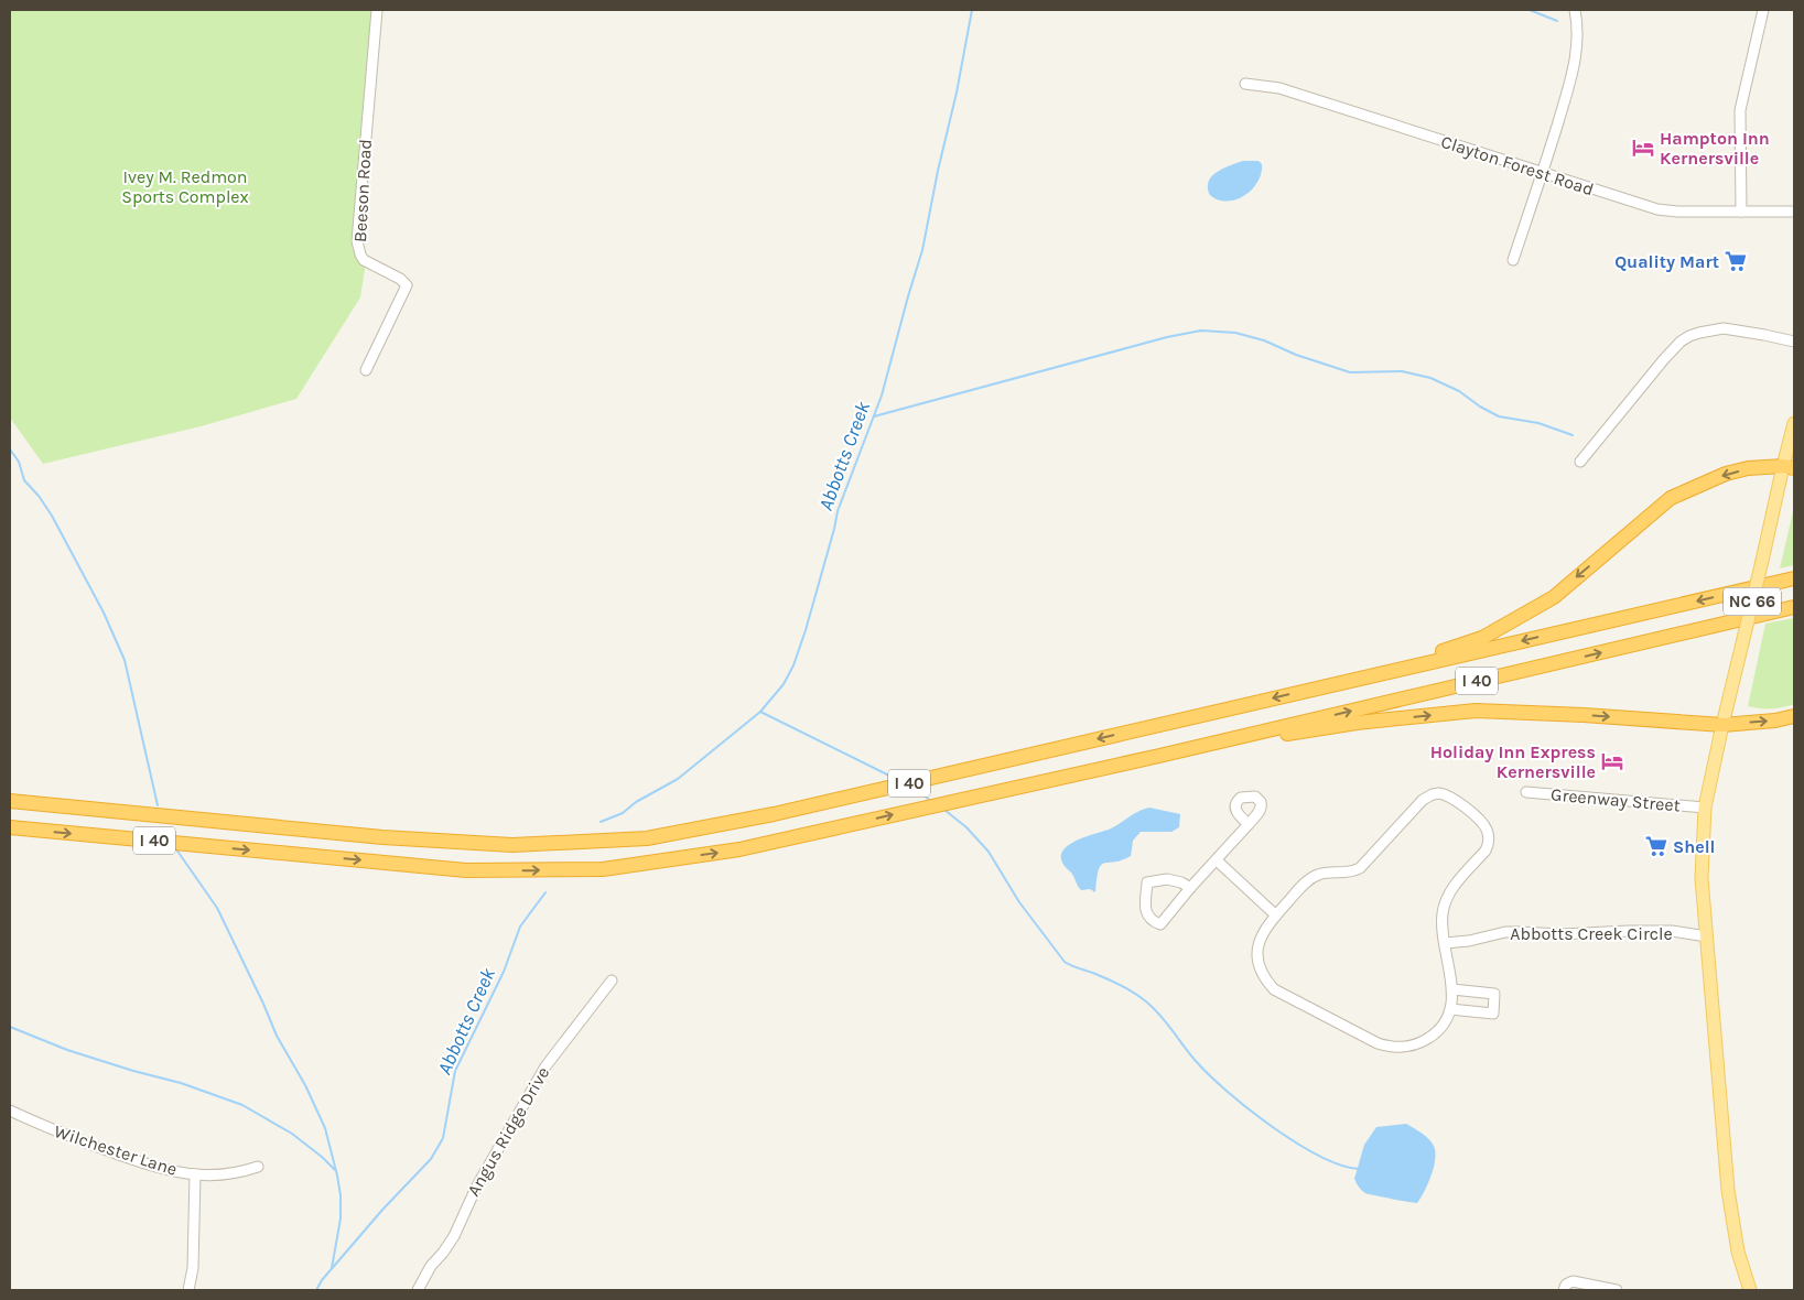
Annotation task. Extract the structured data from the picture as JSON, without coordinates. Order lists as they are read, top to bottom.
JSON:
{
  "streets": {
    "highway": ["I 40"],
    "main road": ["NC 66"],
    "street": [
      "Clayton Forest Road",
      "Beeson Road",
      "Greenway Street",
      "Abbotts Creek Circle",
      "Angus Ridge Drive",
      "Wilchester Lane"
    ]
  },
  "crossings": [
    ["NC 66", "Greenway Street"],
    ["NC 66", "Abbotts Creek Circle"]
  ],
  "water": ["Abbotts Creek"],
  "parks": ["Ivey M. Redmon Sports Complex"],
  "places": {
    "hotel": ["Hampton Inn Kernersville", "Holiday Inn Express Kernersville"],
    "supermarket": ["Quality Mart", "Shell"]
  }
}
